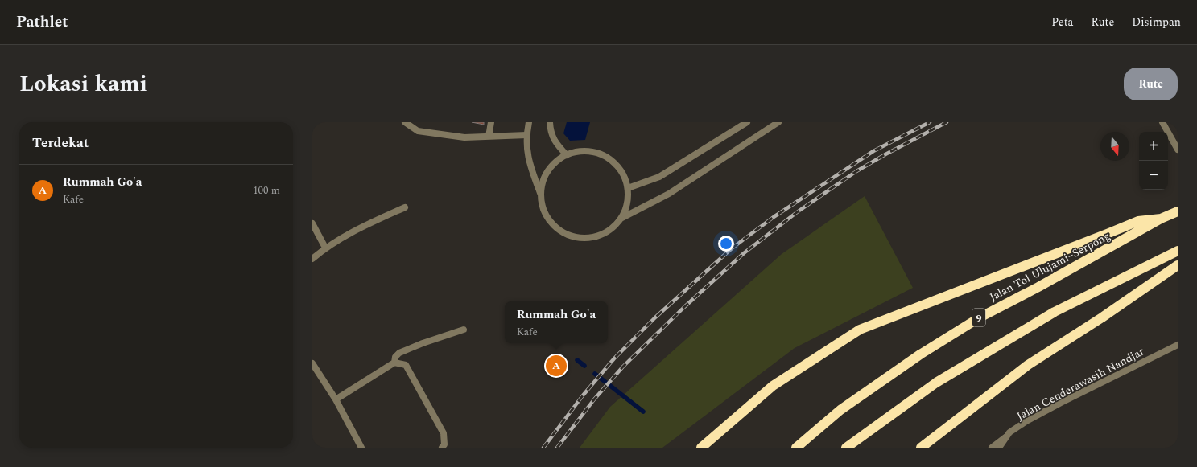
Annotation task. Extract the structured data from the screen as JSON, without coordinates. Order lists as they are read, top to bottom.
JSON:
{
  "streets": {
    "highway": ["Jalan Tol Ulujami–Serpong", "9"],
    "street": ["Jalan Cenderawasih Nandjar"]
  },
  "north": "bottom",
  "page": {
    "header": "Pathlet",
    "nav": ["Peta", "Rute", "Disimpan"],
    "title": "Lokasi kami",
    "buttons": "Rute",
    "heading": "Terdekat",
    "map_buttons": ["+", "−"],
    "list": [
      {
        "mark": "A",
        "name": "Rummah Go'a",
        "note": "Kafe",
        "value": "100 m"
      }
    ],
    "popup": ["Rummah Go'a", "Kafe"],
    "pins": "A"
  }
}
